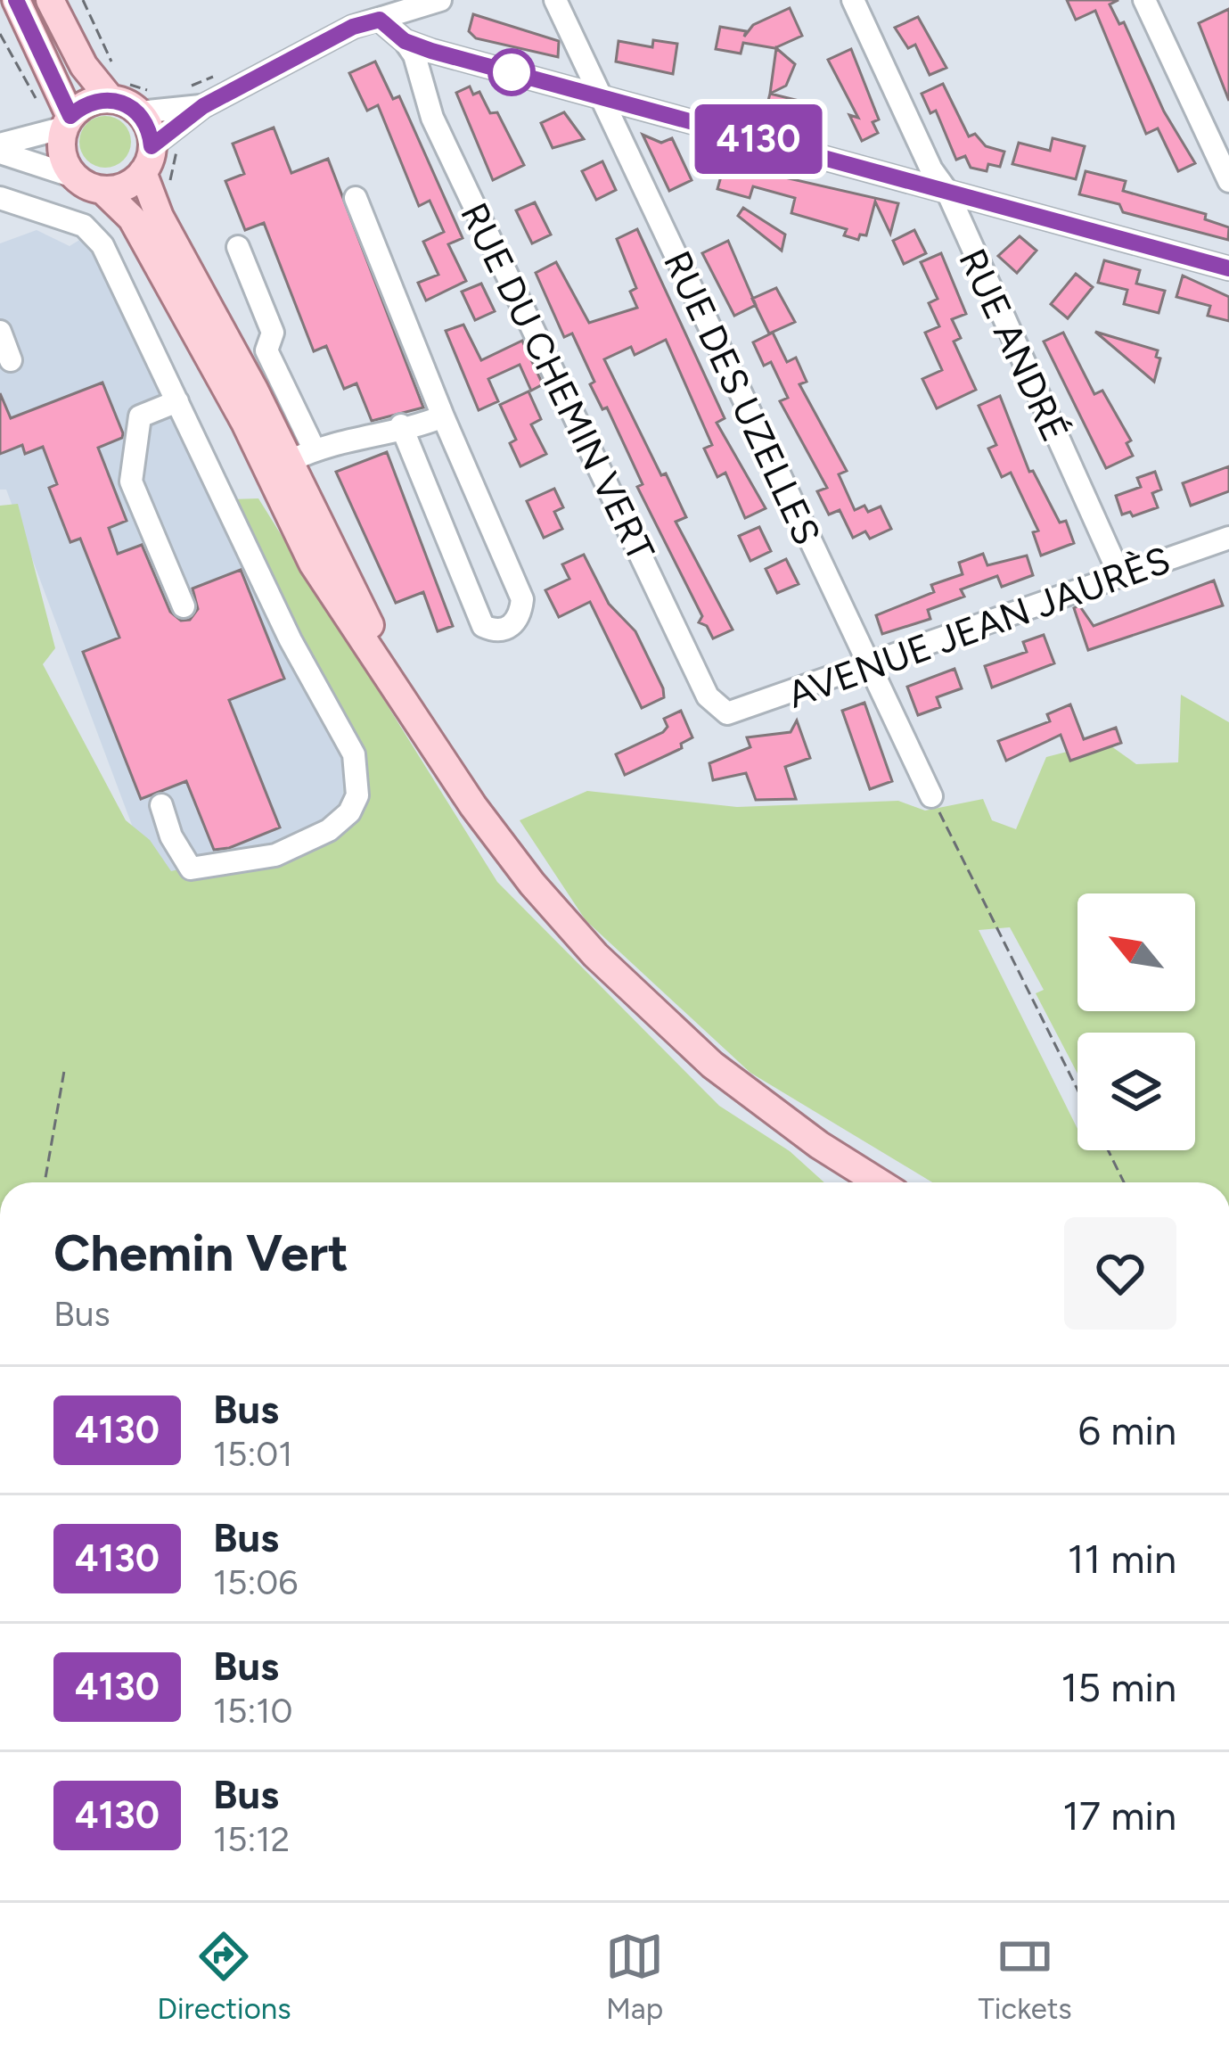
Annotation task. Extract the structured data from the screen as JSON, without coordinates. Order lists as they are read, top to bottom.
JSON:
{
  "streets": {
    "street": [
      "RUE ANDRÉ",
      "RUE DU CHEMIN VERT",
      "RUE DES UZELLES",
      "AVENUE JEAN JAURÈS"
    ]
  },
  "crossings": [
    ["RUE ANDRÉ", "AVENUE JEAN JAURÈS"],
    ["RUE DU CHEMIN VERT", "AVENUE JEAN JAURÈS"],
    ["RUE DES UZELLES", "AVENUE JEAN JAURÈS"]
  ],
  "lines": ["bus line 4130"],
  "north": "top left",
  "page": {
    "on_map": "4130",
    "heading": ["Chemin Vert", "Bus"],
    "list": [
      {
        "mark": "4130",
        "name": "Bus",
        "note": "15:01",
        "value": "6 min"
      },
      {
        "mark": "4130",
        "name": "Bus",
        "note": "15:06",
        "value": "11 min"
      },
      {
        "mark": "4130",
        "name": "Bus",
        "note": "15:10",
        "value": "15 min"
      },
      {
        "mark": "4130",
        "name": "Bus",
        "note": "15:12",
        "value": "17 min"
      }
    ],
    "tabs": ["Directions", "Map", "Tickets"]
  }
}
